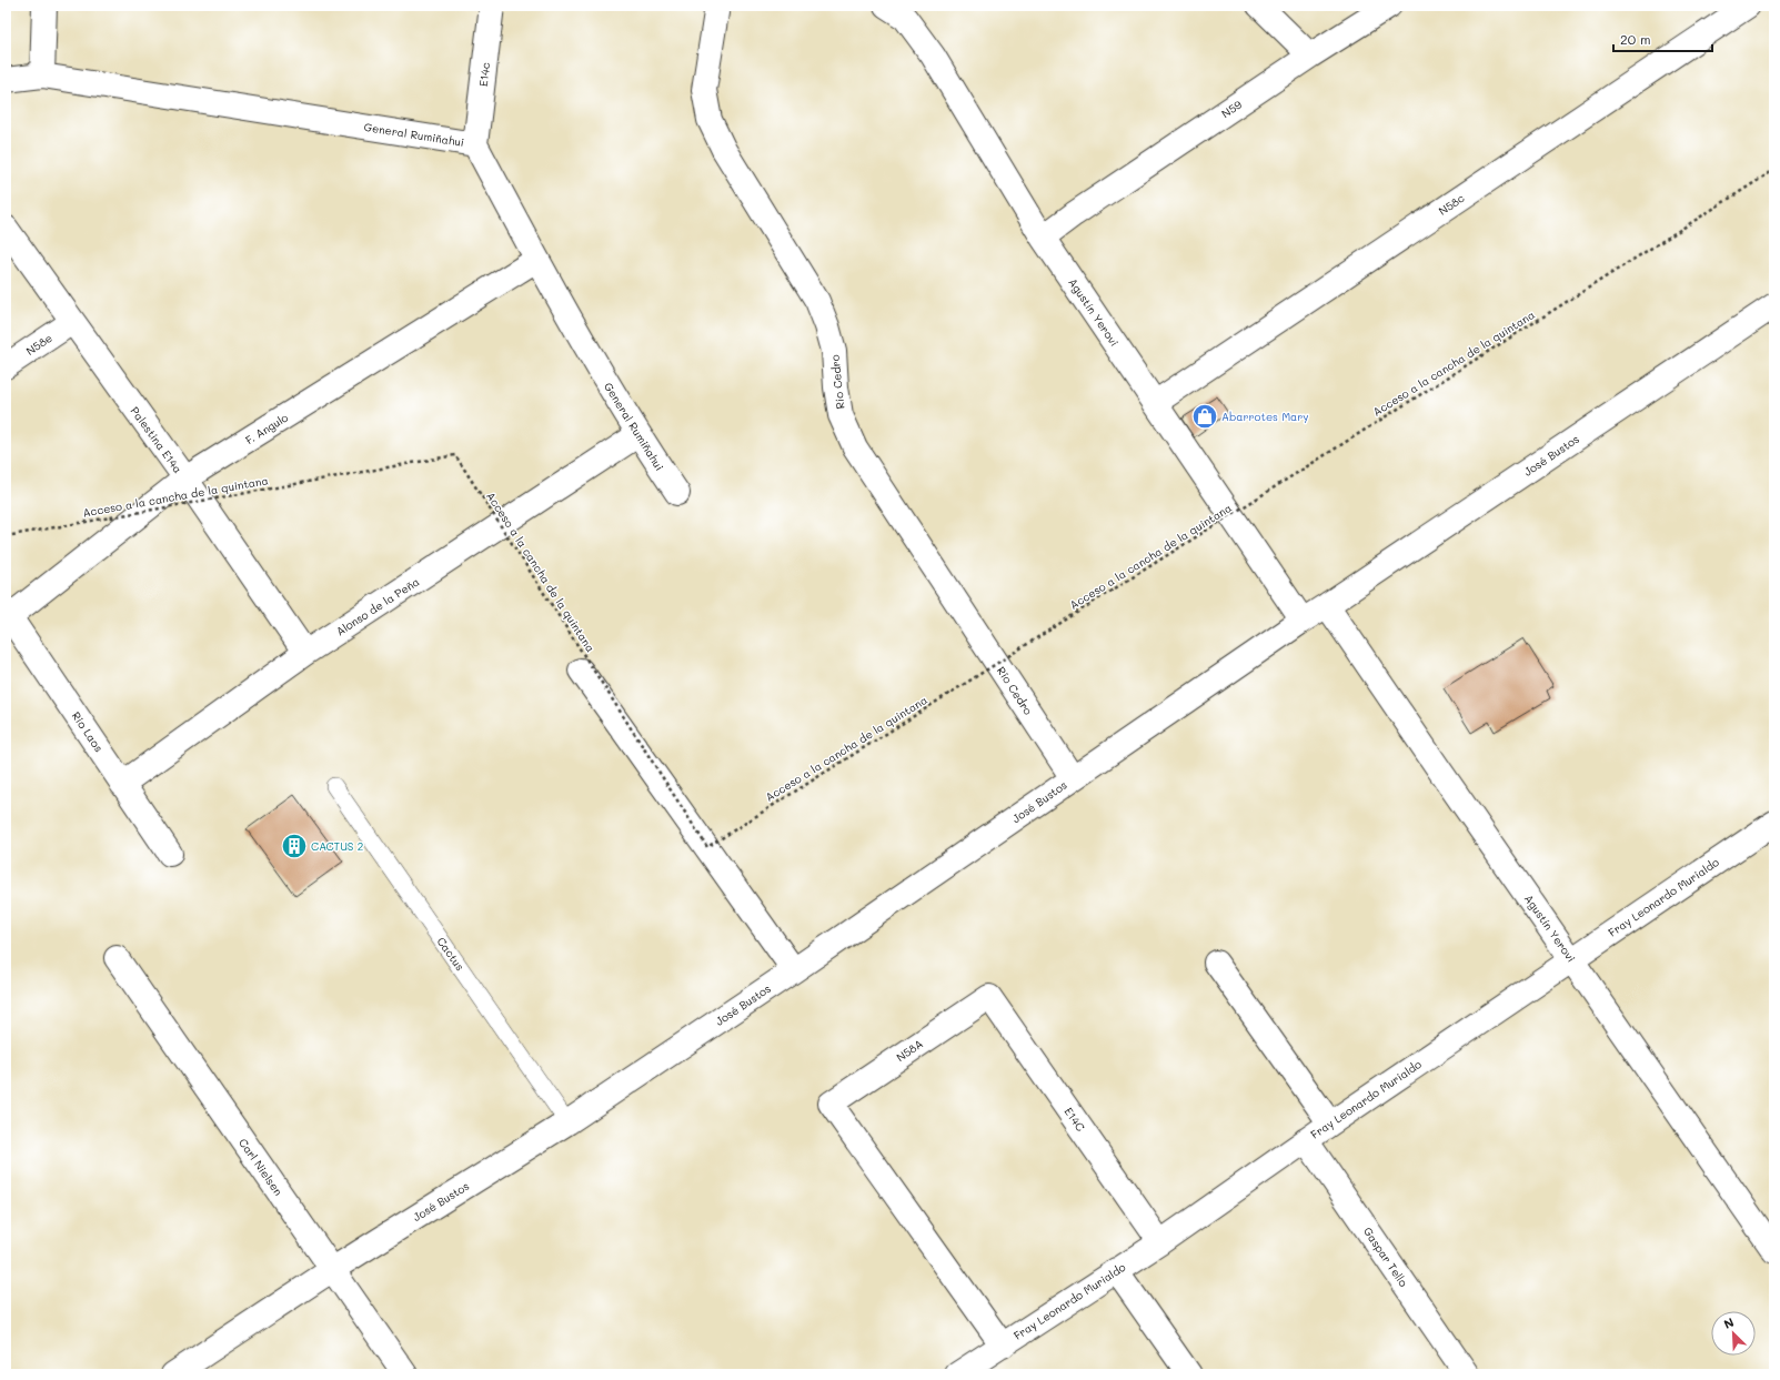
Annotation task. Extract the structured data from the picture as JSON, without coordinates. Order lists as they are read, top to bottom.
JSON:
{
  "streets": {
    "street": [
      "E14c",
      "N59",
      "General Rumiñahui",
      "N58c",
      "Agustín Yerovi",
      "N58e",
      "Río Cedro",
      "F. Angulo",
      "Palestina E14a",
      "José Bustos",
      "Alonso de la Peña",
      "Rio Laos",
      "Fray Leonardo Murialdo",
      "N58A",
      "E14C",
      "Carl Nielsen",
      "Gaspar Tello"
    ],
    "lane": ["Cactus"],
    "path": ["Acceso a la cancha de la quintana"]
  },
  "crossings": [
    ["E14c", "General Rumiñahui"],
    ["N59", "Agustín Yerovi"],
    ["General Rumiñahui", "F. Angulo"],
    ["General Rumiñahui", "Alonso de la Peña"],
    ["N58c", "Agustín Yerovi"],
    ["Agustín Yerovi", "José Bustos"],
    ["Agustín Yerovi", "Fray Leonardo Murialdo"],
    ["N58e", "Palestina E14a"],
    ["Río Cedro", "José Bustos"],
    ["F. Angulo", "Palestina E14a"],
    ["F. Angulo", "Rio Laos"],
    ["Palestina E14a", "Alonso de la Peña"],
    ["José Bustos", "Cactus"],
    ["José Bustos", "Carl Nielsen"],
    ["Alonso de la Peña", "Rio Laos"],
    ["Fray Leonardo Murialdo", "N58A"],
    ["Fray Leonardo Murialdo", "E14C"],
    ["Fray Leonardo Murialdo", "Gaspar Tello"],
    ["N58A", "E14C"]
  ],
  "places": {
    "shop": ["Abarrotes Mary"],
    "building": ["CACTUS 2"]
  },
  "scale_bar": "20 m",
  "north": "top left"
}
